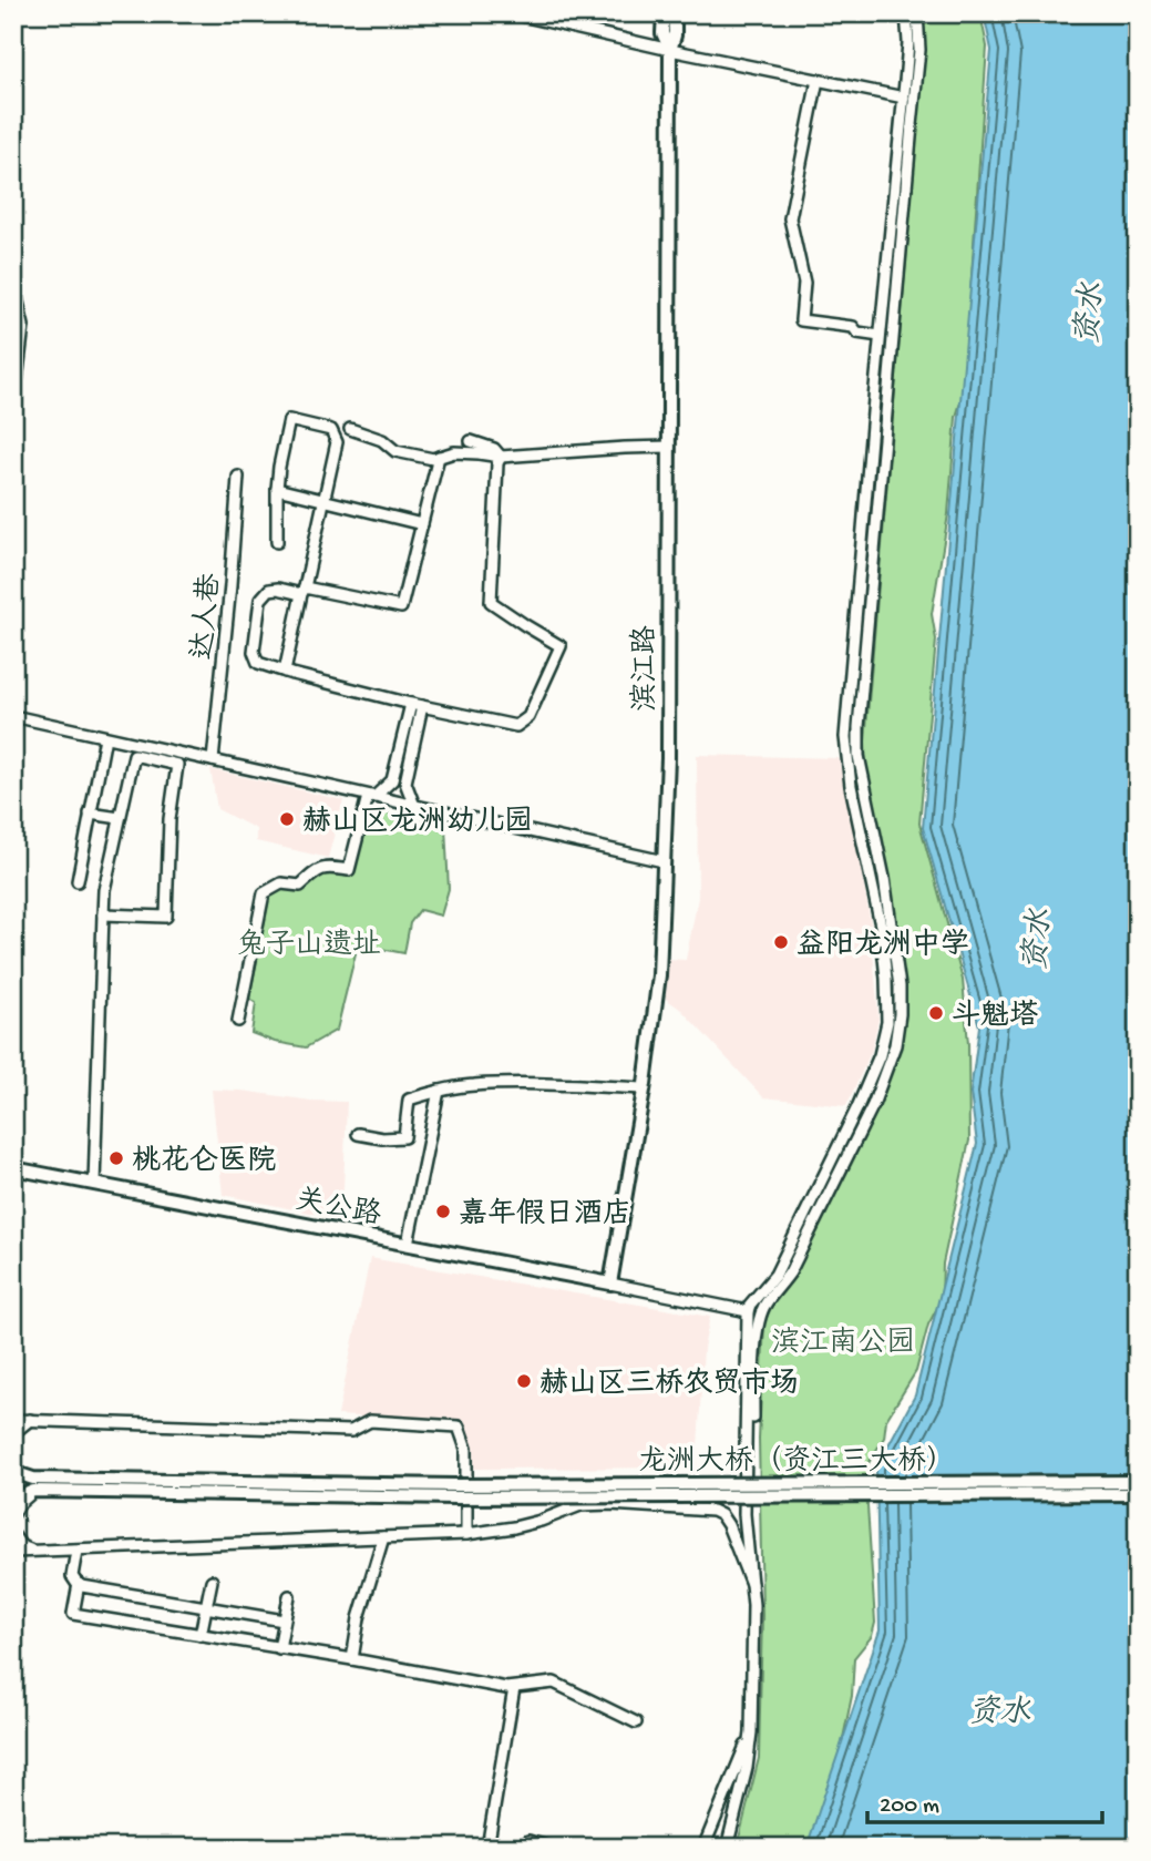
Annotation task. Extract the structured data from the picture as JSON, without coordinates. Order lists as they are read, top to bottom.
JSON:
{
  "streets": {
    "main road": ["滨江路", "关公路", "龙洲大桥（资江三大桥）"],
    "street": ["达人巷"]
  },
  "crossings": [
    ["滨江路", "关公路"]
  ],
  "water": ["资水"],
  "parks": ["兔子山遗址", "滨江南公园"],
  "places": [
    "赫山区龙洲幼儿园",
    "益阳龙洲中学",
    "斗魁塔",
    "桃花仑医院",
    "嘉年假日酒店",
    "赫山区三桥农贸市场"
  ],
  "scale_bar": "200 m"
}
